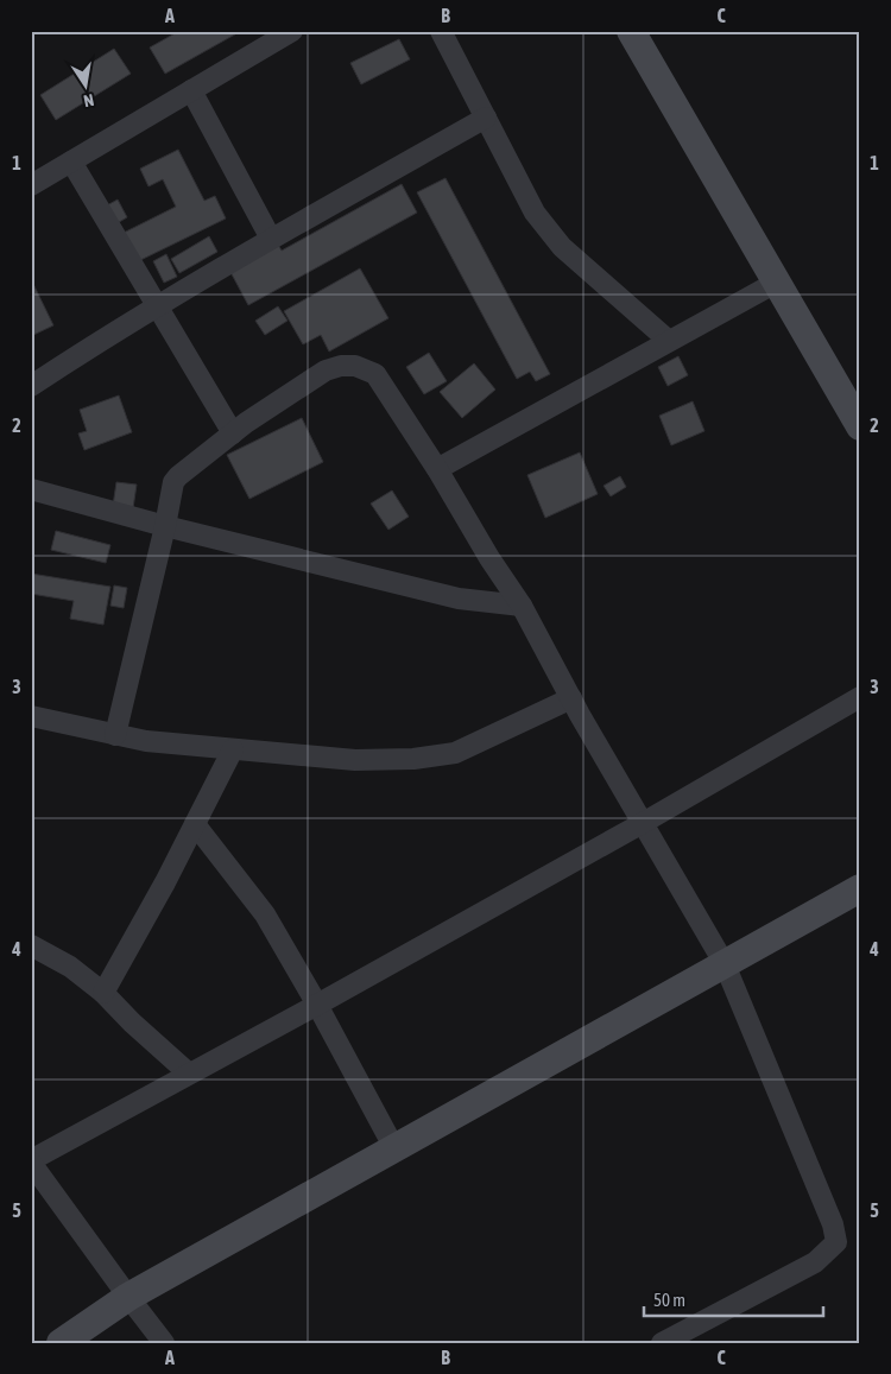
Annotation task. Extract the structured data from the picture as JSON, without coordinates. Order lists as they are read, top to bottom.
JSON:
{
  "scale_bar": "50 m",
  "north": "bottom",
  "grid": {
    "columns": ["A", "B", "C"],
    "rows": [
      "1",
      "2",
      "3",
      "4",
      "5"
    ]
  }
}
